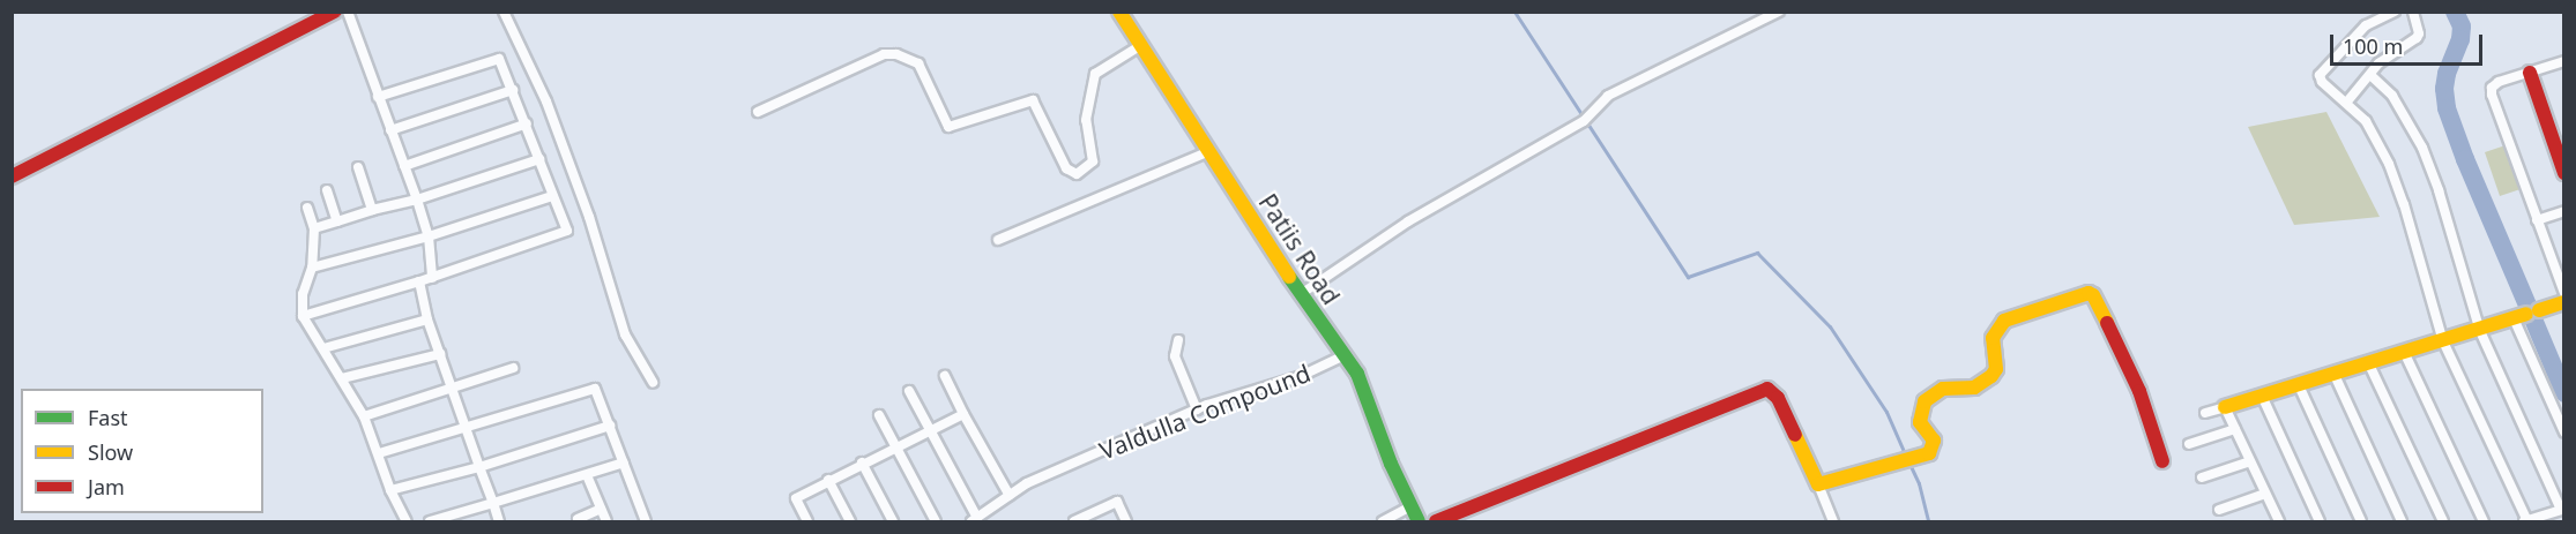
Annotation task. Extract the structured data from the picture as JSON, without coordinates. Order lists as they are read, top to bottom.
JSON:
{
  "streets": {
    "street": ["Patiis Road", "Valdulla Compound"]
  },
  "crossings": [
    ["Patiis Road", "Valdulla Compound"]
  ],
  "legend": ["Fast", "Slow", "Jam"],
  "scale_bar": "100 m"
}
